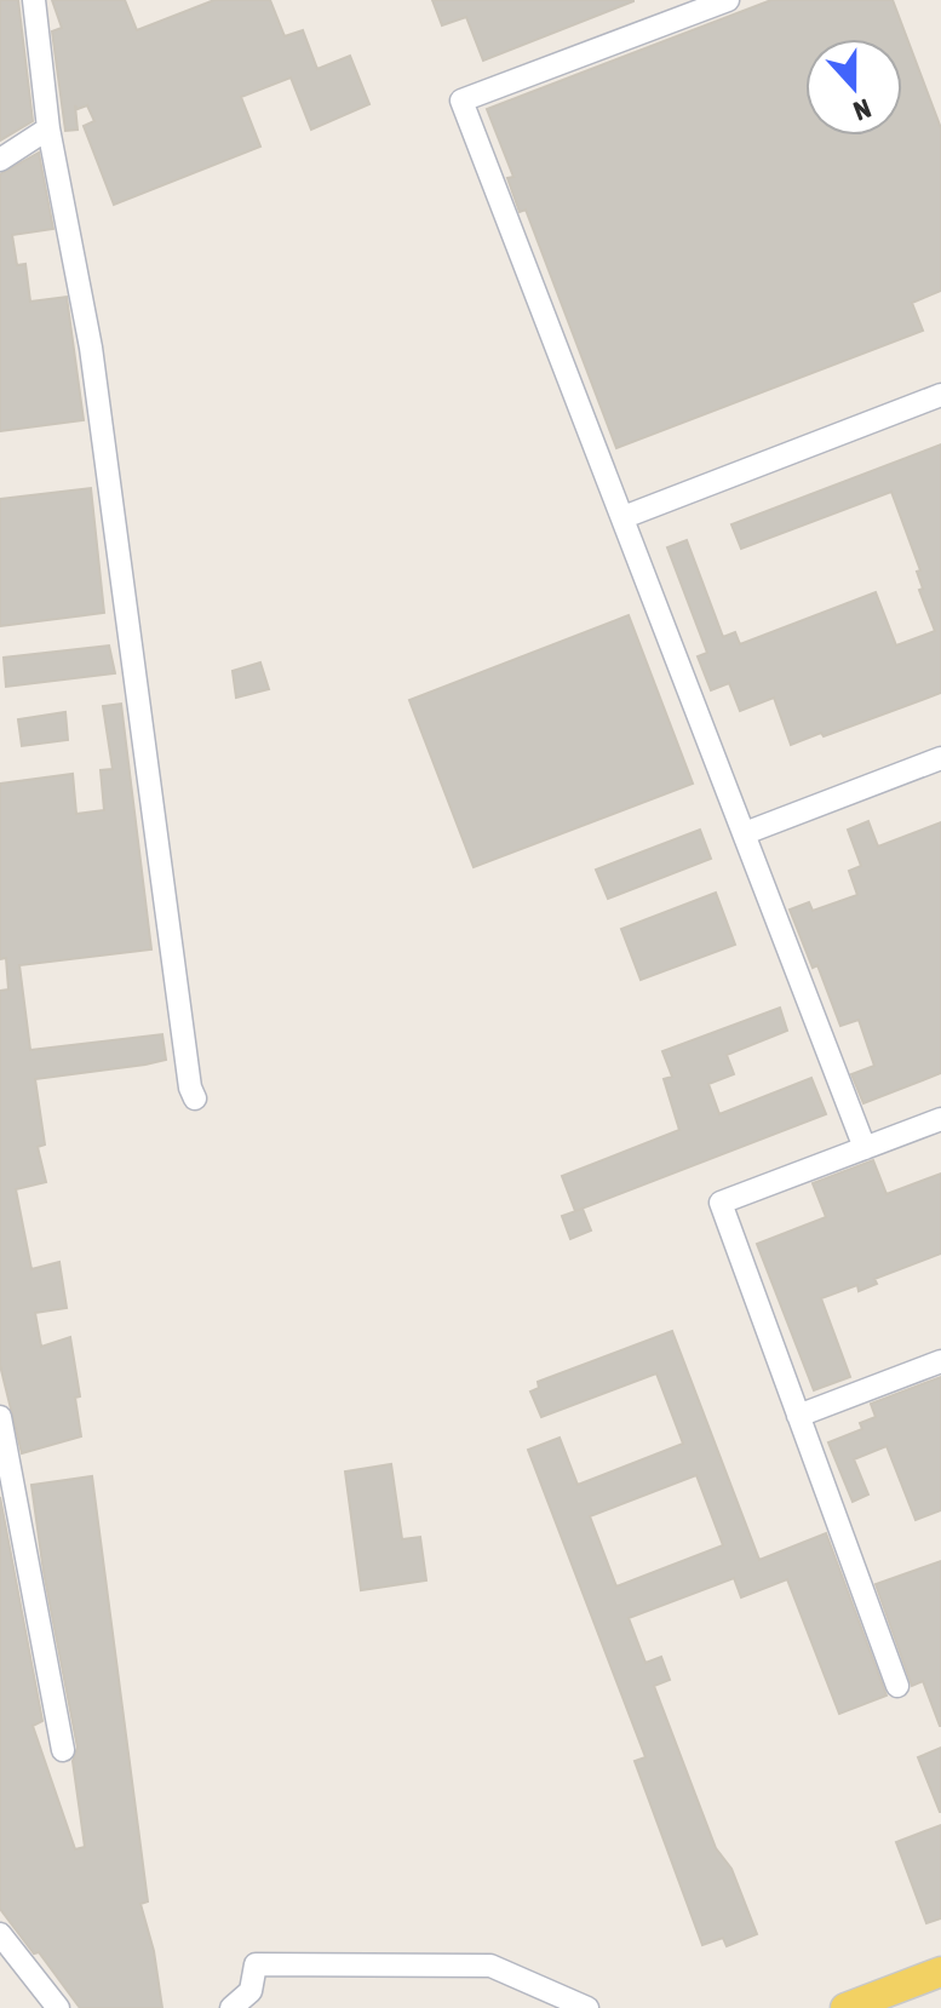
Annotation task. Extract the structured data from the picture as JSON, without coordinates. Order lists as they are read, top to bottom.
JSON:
{
  "north": "bottom"
}
